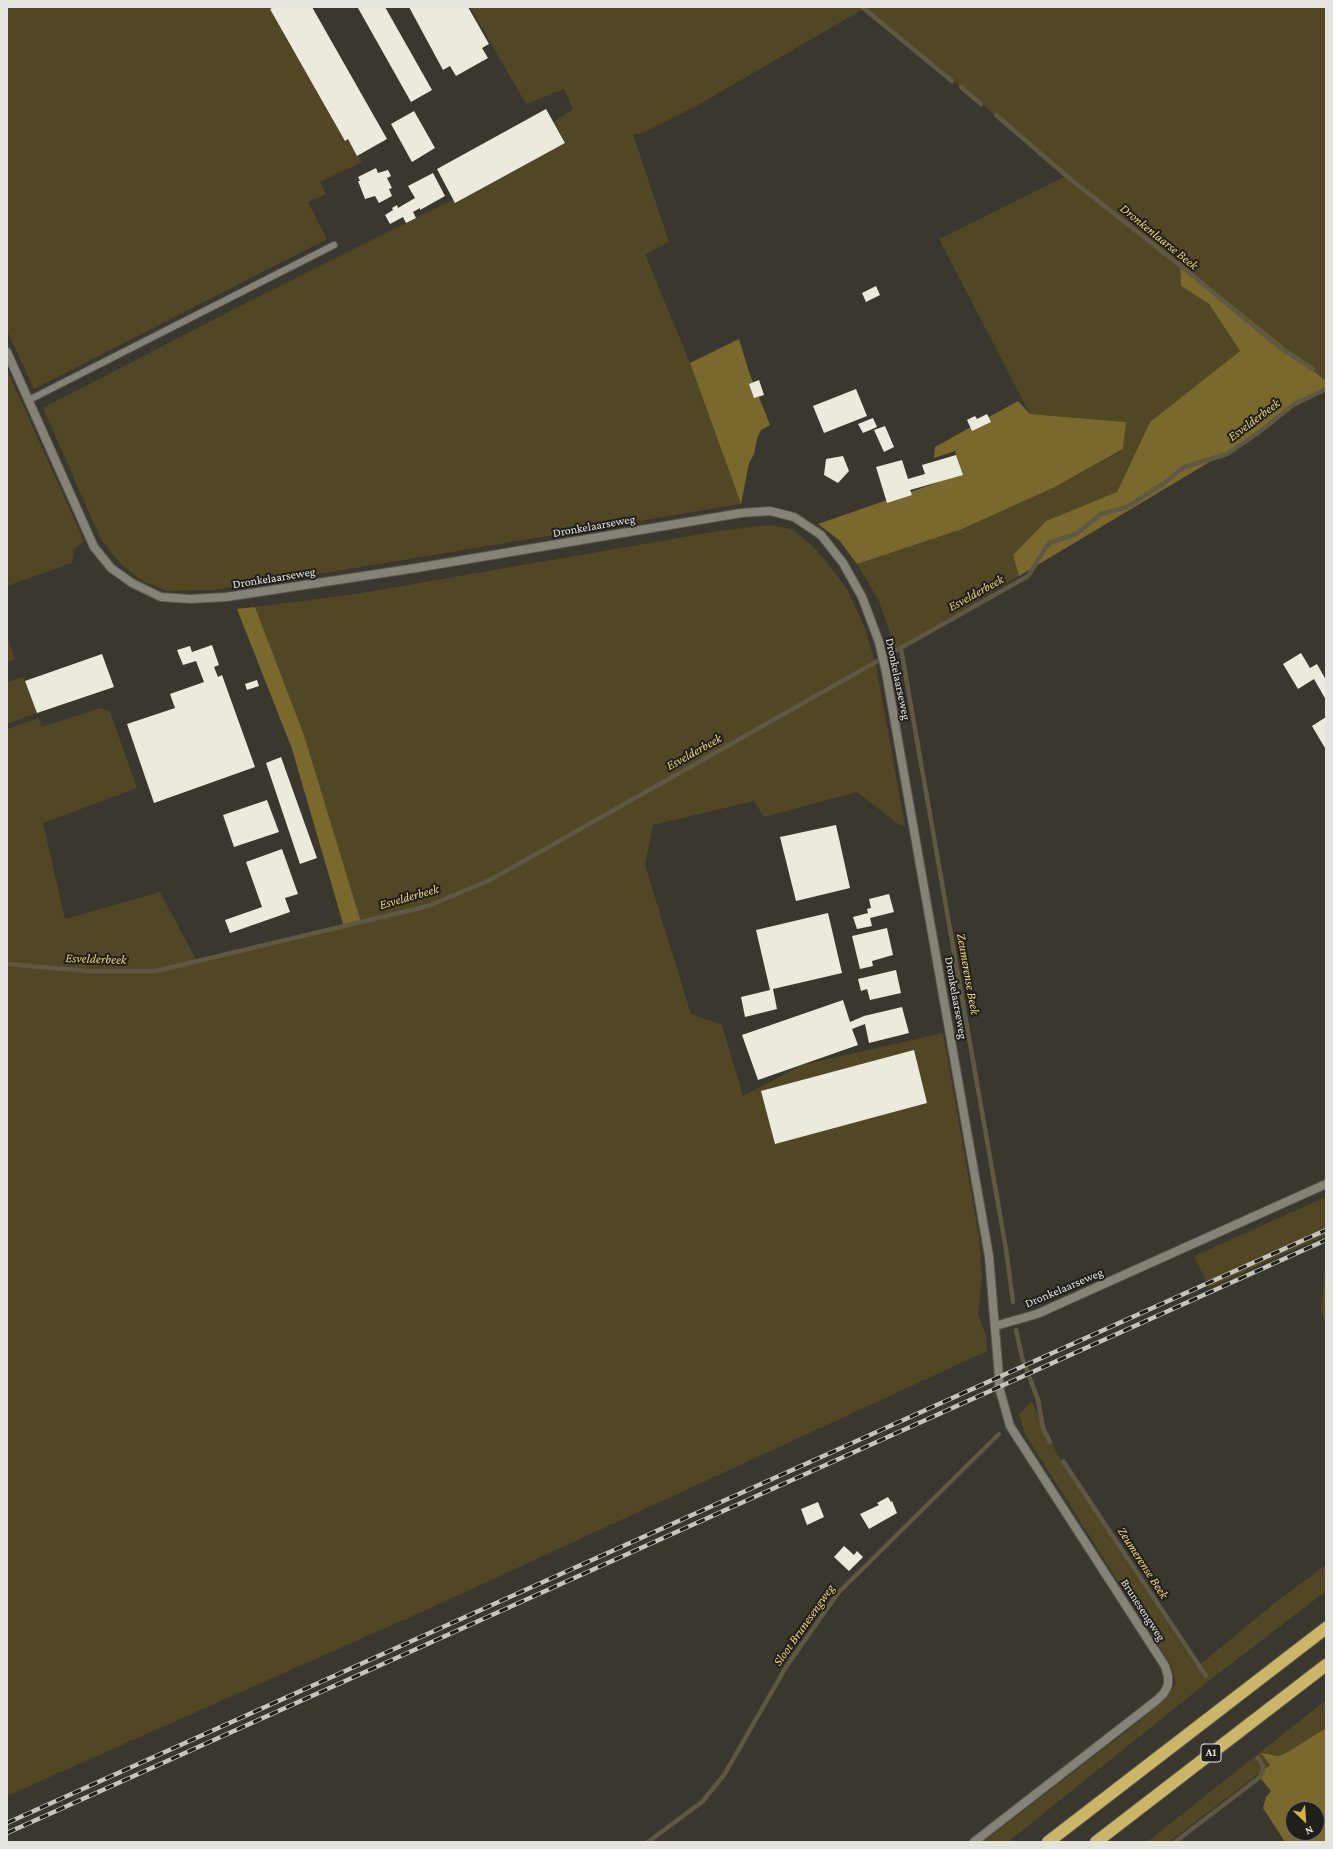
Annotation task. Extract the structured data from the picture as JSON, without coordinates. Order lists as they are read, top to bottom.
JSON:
{
  "streets": {
    "highway": ["A1"],
    "street": ["Dronkelaarseweg", "Brunesengweg"]
  },
  "crossings": [
    ["Dronkelaarseweg", "Brunesengweg"]
  ],
  "water": [
    "Dronkenlaarse Beek",
    "Esvelderbeek",
    "Zeumerense Beek",
    "Sloot Brunesengweg"
  ],
  "north": "bottom right"
}
